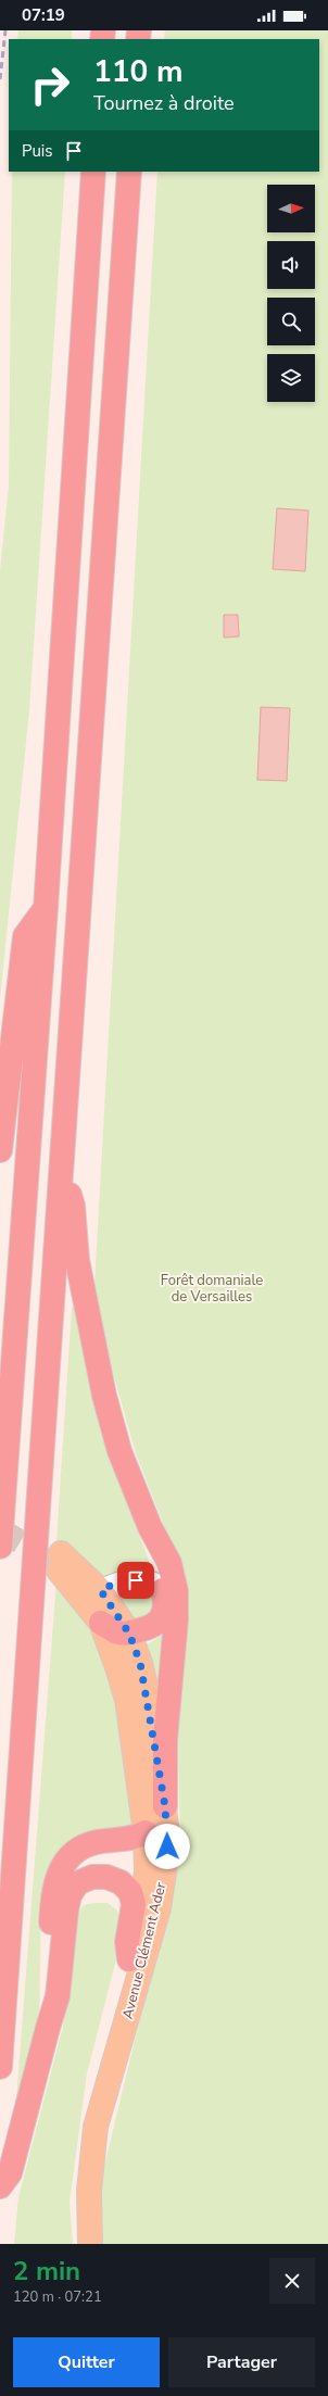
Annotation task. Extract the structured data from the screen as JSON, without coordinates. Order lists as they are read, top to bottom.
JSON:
{
  "streets": {
    "main road": ["Avenue Clément Ader"]
  },
  "parks": ["Forêt domaniale de Versailles"],
  "north": "right",
  "page": {
    "status": "07:19",
    "turn": ["110 m", "Tournez à droite"],
    "then": "Puis",
    "heading": ["2 min", "120 m · 07:21"],
    "buttons": ["Quitter", "Partager"]
  }
}
